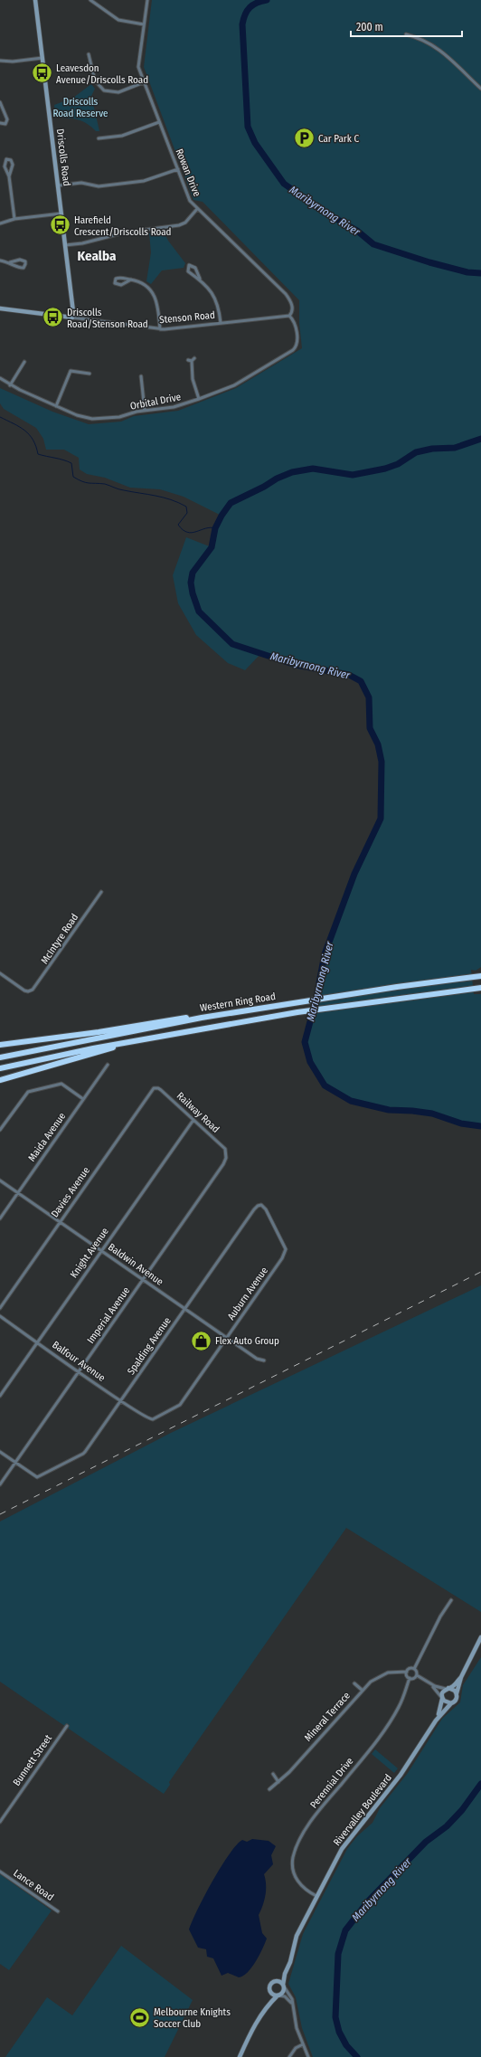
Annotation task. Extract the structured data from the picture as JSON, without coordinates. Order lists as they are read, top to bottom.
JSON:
{
  "streets": {
    "highway": ["Western Ring Road"],
    "street": [
      "Driscolls Road",
      "Rowan Drive",
      "Stenson Road",
      "Orbital Drive",
      "McIntyre Road",
      "Railway Road",
      "Maida Avenue",
      "Davies Avenue",
      "Knight Avenue",
      "Baldwin Avenue",
      "Auburn Avenue",
      "Imperial Avenue",
      "Spalding Avenue",
      "Balfour Avenue",
      "Mineral Terrace",
      "Bunnett Street",
      "Perennial Drive",
      "Rivervalley Boulevard",
      "Lance Road"
    ]
  },
  "crossings": [
    ["Driscolls Road", "Stenson Road"],
    ["Rowan Drive", "Stenson Road"],
    ["Rowan Drive", "Orbital Drive"],
    ["Stenson Road", "Orbital Drive"],
    ["Railway Road", "Davies Avenue"],
    ["Railway Road", "Knight Avenue"],
    ["Railway Road", "Imperial Avenue"],
    ["Maida Avenue", "Baldwin Avenue"],
    ["Davies Avenue", "Baldwin Avenue"],
    ["Knight Avenue", "Baldwin Avenue"],
    ["Knight Avenue", "Balfour Avenue"],
    ["Baldwin Avenue", "Auburn Avenue"],
    ["Baldwin Avenue", "Imperial Avenue"],
    ["Baldwin Avenue", "Spalding Avenue"],
    ["Auburn Avenue", "Spalding Avenue"],
    ["Auburn Avenue", "Balfour Avenue"],
    ["Imperial Avenue", "Spalding Avenue"],
    ["Imperial Avenue", "Balfour Avenue"],
    ["Spalding Avenue", "Balfour Avenue"],
    ["Mineral Terrace", "Perennial Drive"],
    ["Perennial Drive", "Rivervalley Boulevard"]
  ],
  "districts": ["Kealba"],
  "water": ["Maribyrnong River"],
  "parks": ["Driscolls Road Reserve"],
  "places": {
    "bus stop": ["Leavesdon Avenue/Driscolls Road", "Harefield Crescent/Driscolls Road", "Driscolls Road/Stenson Road"],
    "parking": ["Car Park C"],
    "shop": ["Flex Auto Group"],
    "sports": ["Melbourne Knights Soccer Club"]
  },
  "scale_bar": "200 m"
}
